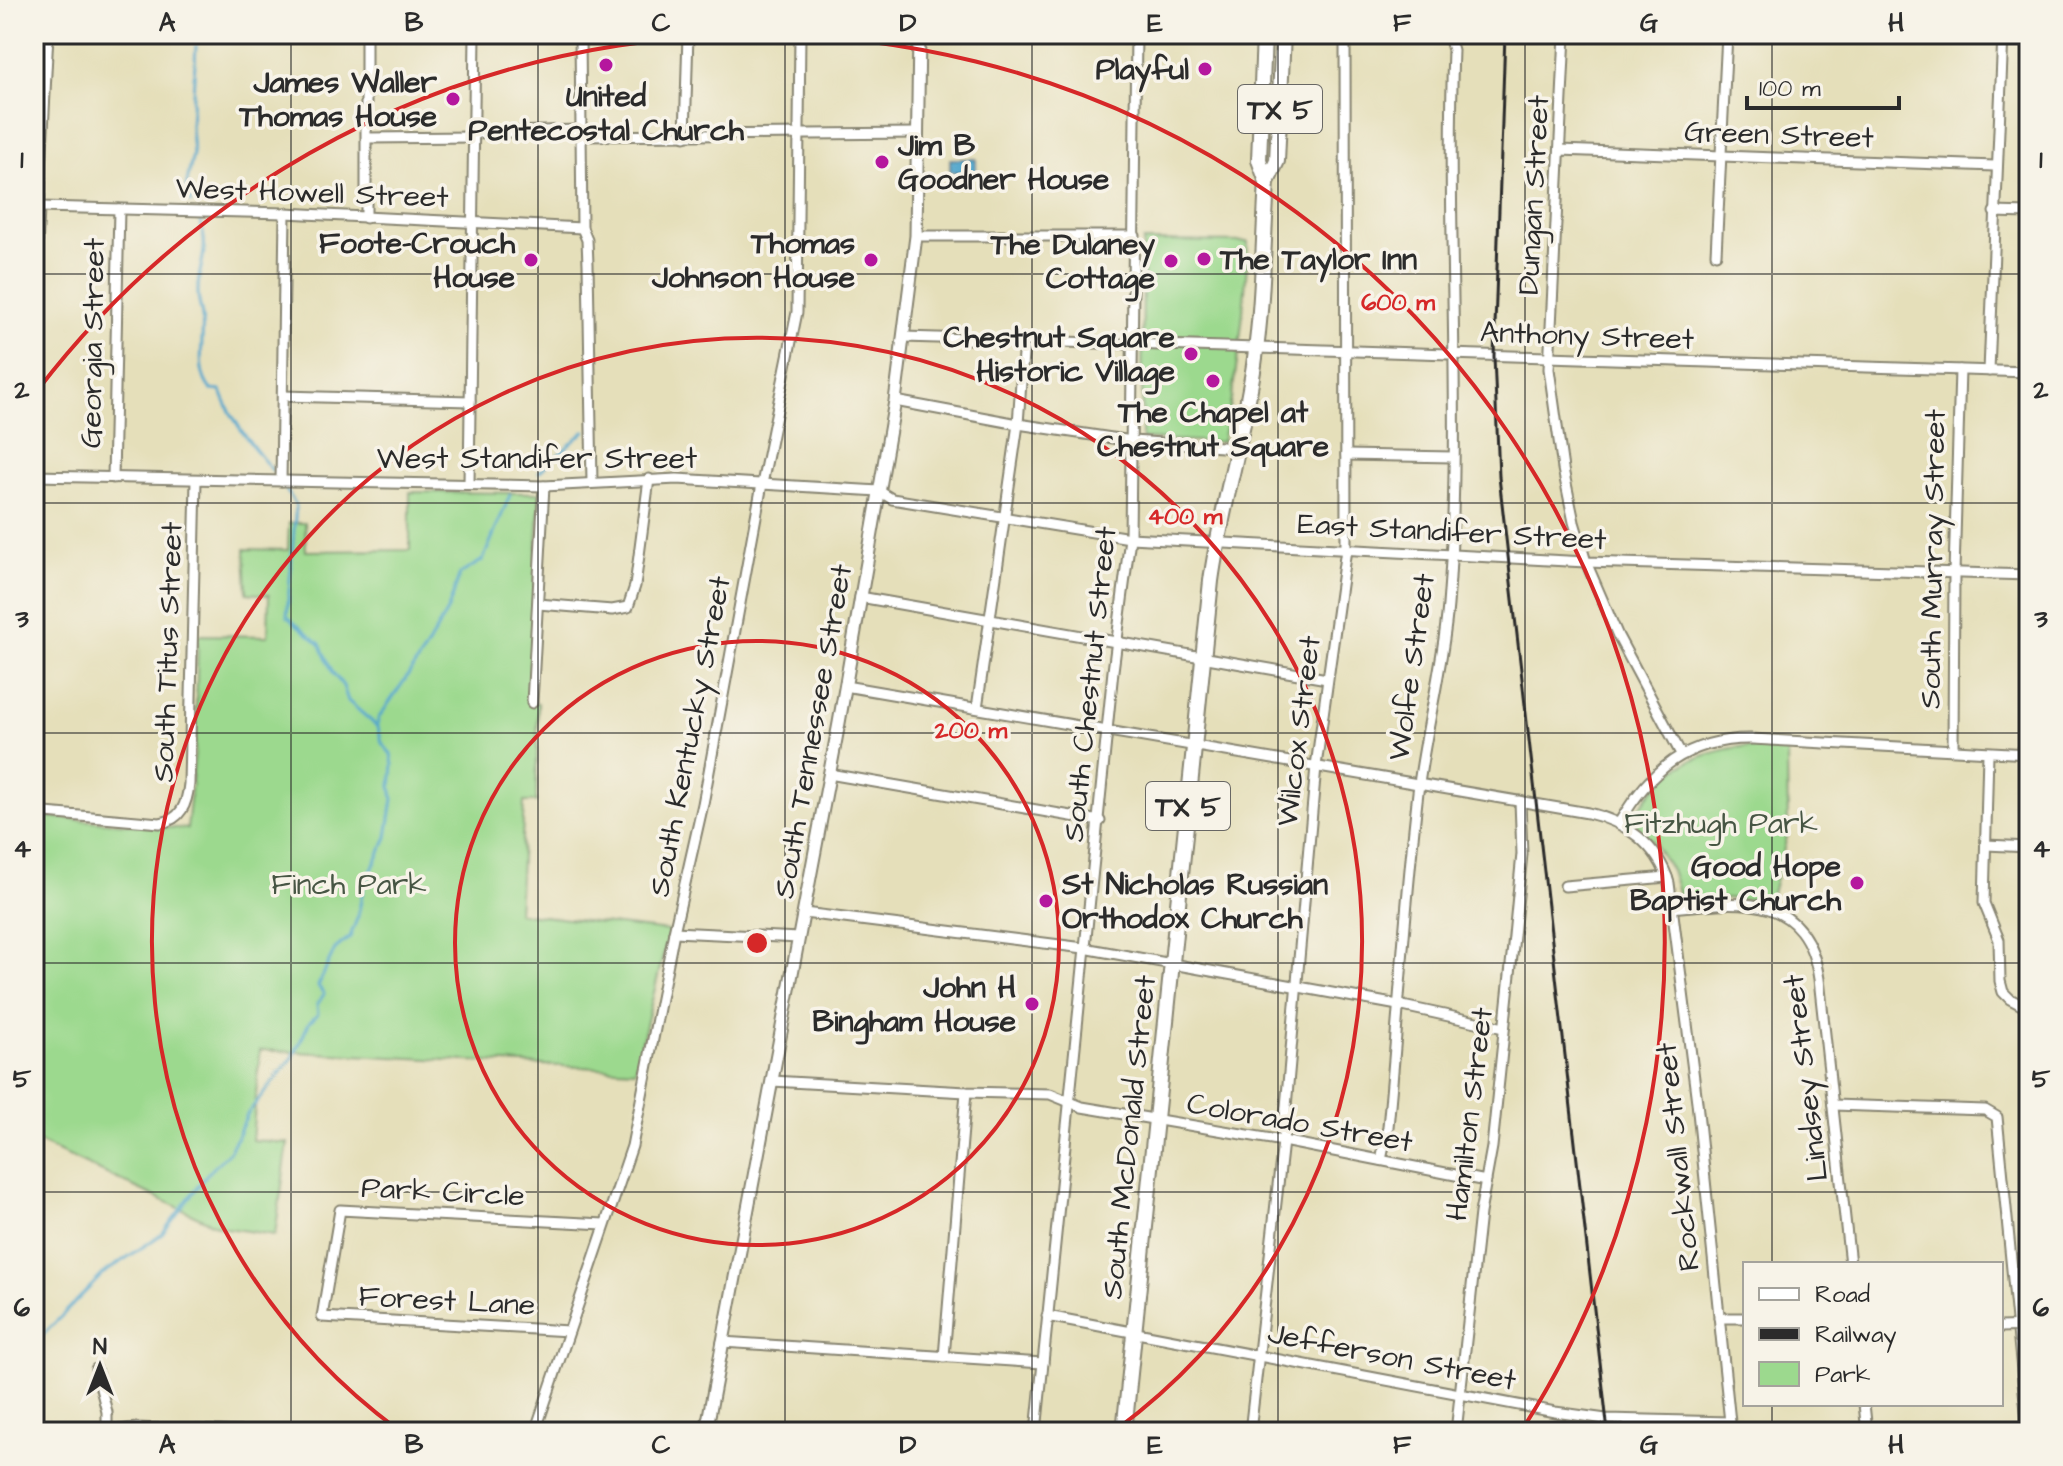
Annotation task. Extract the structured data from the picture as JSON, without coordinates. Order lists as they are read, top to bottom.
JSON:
{
  "streets": {
    "main road": ["TX 5", "South McDonald Street"],
    "street": [
      "Green Street",
      "West Howell Street",
      "Dungan Street",
      "Anthony Street",
      "Georgia Street",
      "West Standifer Street",
      "East Standifer Street",
      "South Murray Street",
      "South Titus Street",
      "Wolfe Street",
      "South Chestnut Street",
      "South Tennessee Street",
      "Wilcox Street",
      "South Kentucky Street",
      "Lindsey Street",
      "Hamilton Street",
      "Colorado Street",
      "Rockwall Street",
      "Park Circle",
      "Forest Lane",
      "Jefferson Street"
    ]
  },
  "crossings": [
    ["Green Street", "Dungan Street"],
    ["West Howell Street", "Georgia Street"],
    ["Dungan Street", "Anthony Street"],
    ["Dungan Street", "East Standifer Street"],
    ["Anthony Street", "South Murray Street"],
    ["Anthony Street", "Wolfe Street"],
    ["Anthony Street", "South Chestnut Street"],
    ["Anthony Street", "South Tennessee Street"],
    ["Anthony Street", "Wilcox Street"],
    ["Anthony Street", "South McDonald Street"],
    ["Georgia Street", "West Standifer Street"],
    ["West Standifer Street", "East Standifer Street"],
    ["West Standifer Street", "South Titus Street"],
    ["West Standifer Street", "South Tennessee Street"],
    ["West Standifer Street", "South Kentucky Street"],
    ["East Standifer Street", "South Murray Street"],
    ["East Standifer Street", "Wolfe Street"],
    ["East Standifer Street", "South Chestnut Street"],
    ["East Standifer Street", "South Tennessee Street"],
    ["East Standifer Street", "Wilcox Street"],
    ["East Standifer Street", "South McDonald Street"],
    ["Wolfe Street", "Colorado Street"],
    ["Wolfe Street", "Rockwall Street"],
    ["South Chestnut Street", "Colorado Street"],
    ["South Chestnut Street", "Rockwall Street"],
    ["South Chestnut Street", "Jefferson Street"],
    ["South Tennessee Street", "Colorado Street"],
    ["South Tennessee Street", "Rockwall Street"],
    ["Wilcox Street", "Colorado Street"],
    ["Wilcox Street", "Rockwall Street"],
    ["Wilcox Street", "Jefferson Street"],
    ["South Kentucky Street", "Park Circle"],
    ["South Kentucky Street", "Forest Lane"],
    ["Lindsey Street", "Rockwall Street"],
    ["Hamilton Street", "Colorado Street"],
    ["Hamilton Street", "Rockwall Street"],
    ["Hamilton Street", "Jefferson Street"],
    ["Colorado Street", "South McDonald Street"],
    ["South McDonald Street", "Rockwall Street"],
    ["South McDonald Street", "Jefferson Street"],
    ["Rockwall Street", "Jefferson Street"],
    ["Park Circle", "Forest Lane"]
  ],
  "parks": ["Fitzhugh Park", "Finch Park"],
  "places": [
    "United Pentecostal Church",
    "Playful",
    "James Waller Thomas House",
    "Jim B Goodner House",
    "The Taylor Inn",
    "Foote-Crouch House",
    "Thomas Johnson House",
    "The Dulaney Cottage",
    "Chestnut Square Historic Village",
    "The Chapel at Chestnut Square",
    "Good Hope Baptist Church",
    "St Nicholas Russian Orthodox Church",
    "John H Bingham House"
  ],
  "legend": ["Road", "Railway", "Park"],
  "scale_bar": "100 m",
  "north": "top",
  "grid": {
    "columns": [
      "A",
      "B",
      "C",
      "D",
      "E",
      "F",
      "G",
      "H"
    ],
    "rows": [
      "1",
      "2",
      "3",
      "4",
      "5",
      "6"
    ]
  },
  "rings": ["600 m", "400 m", "200 m"]
}
